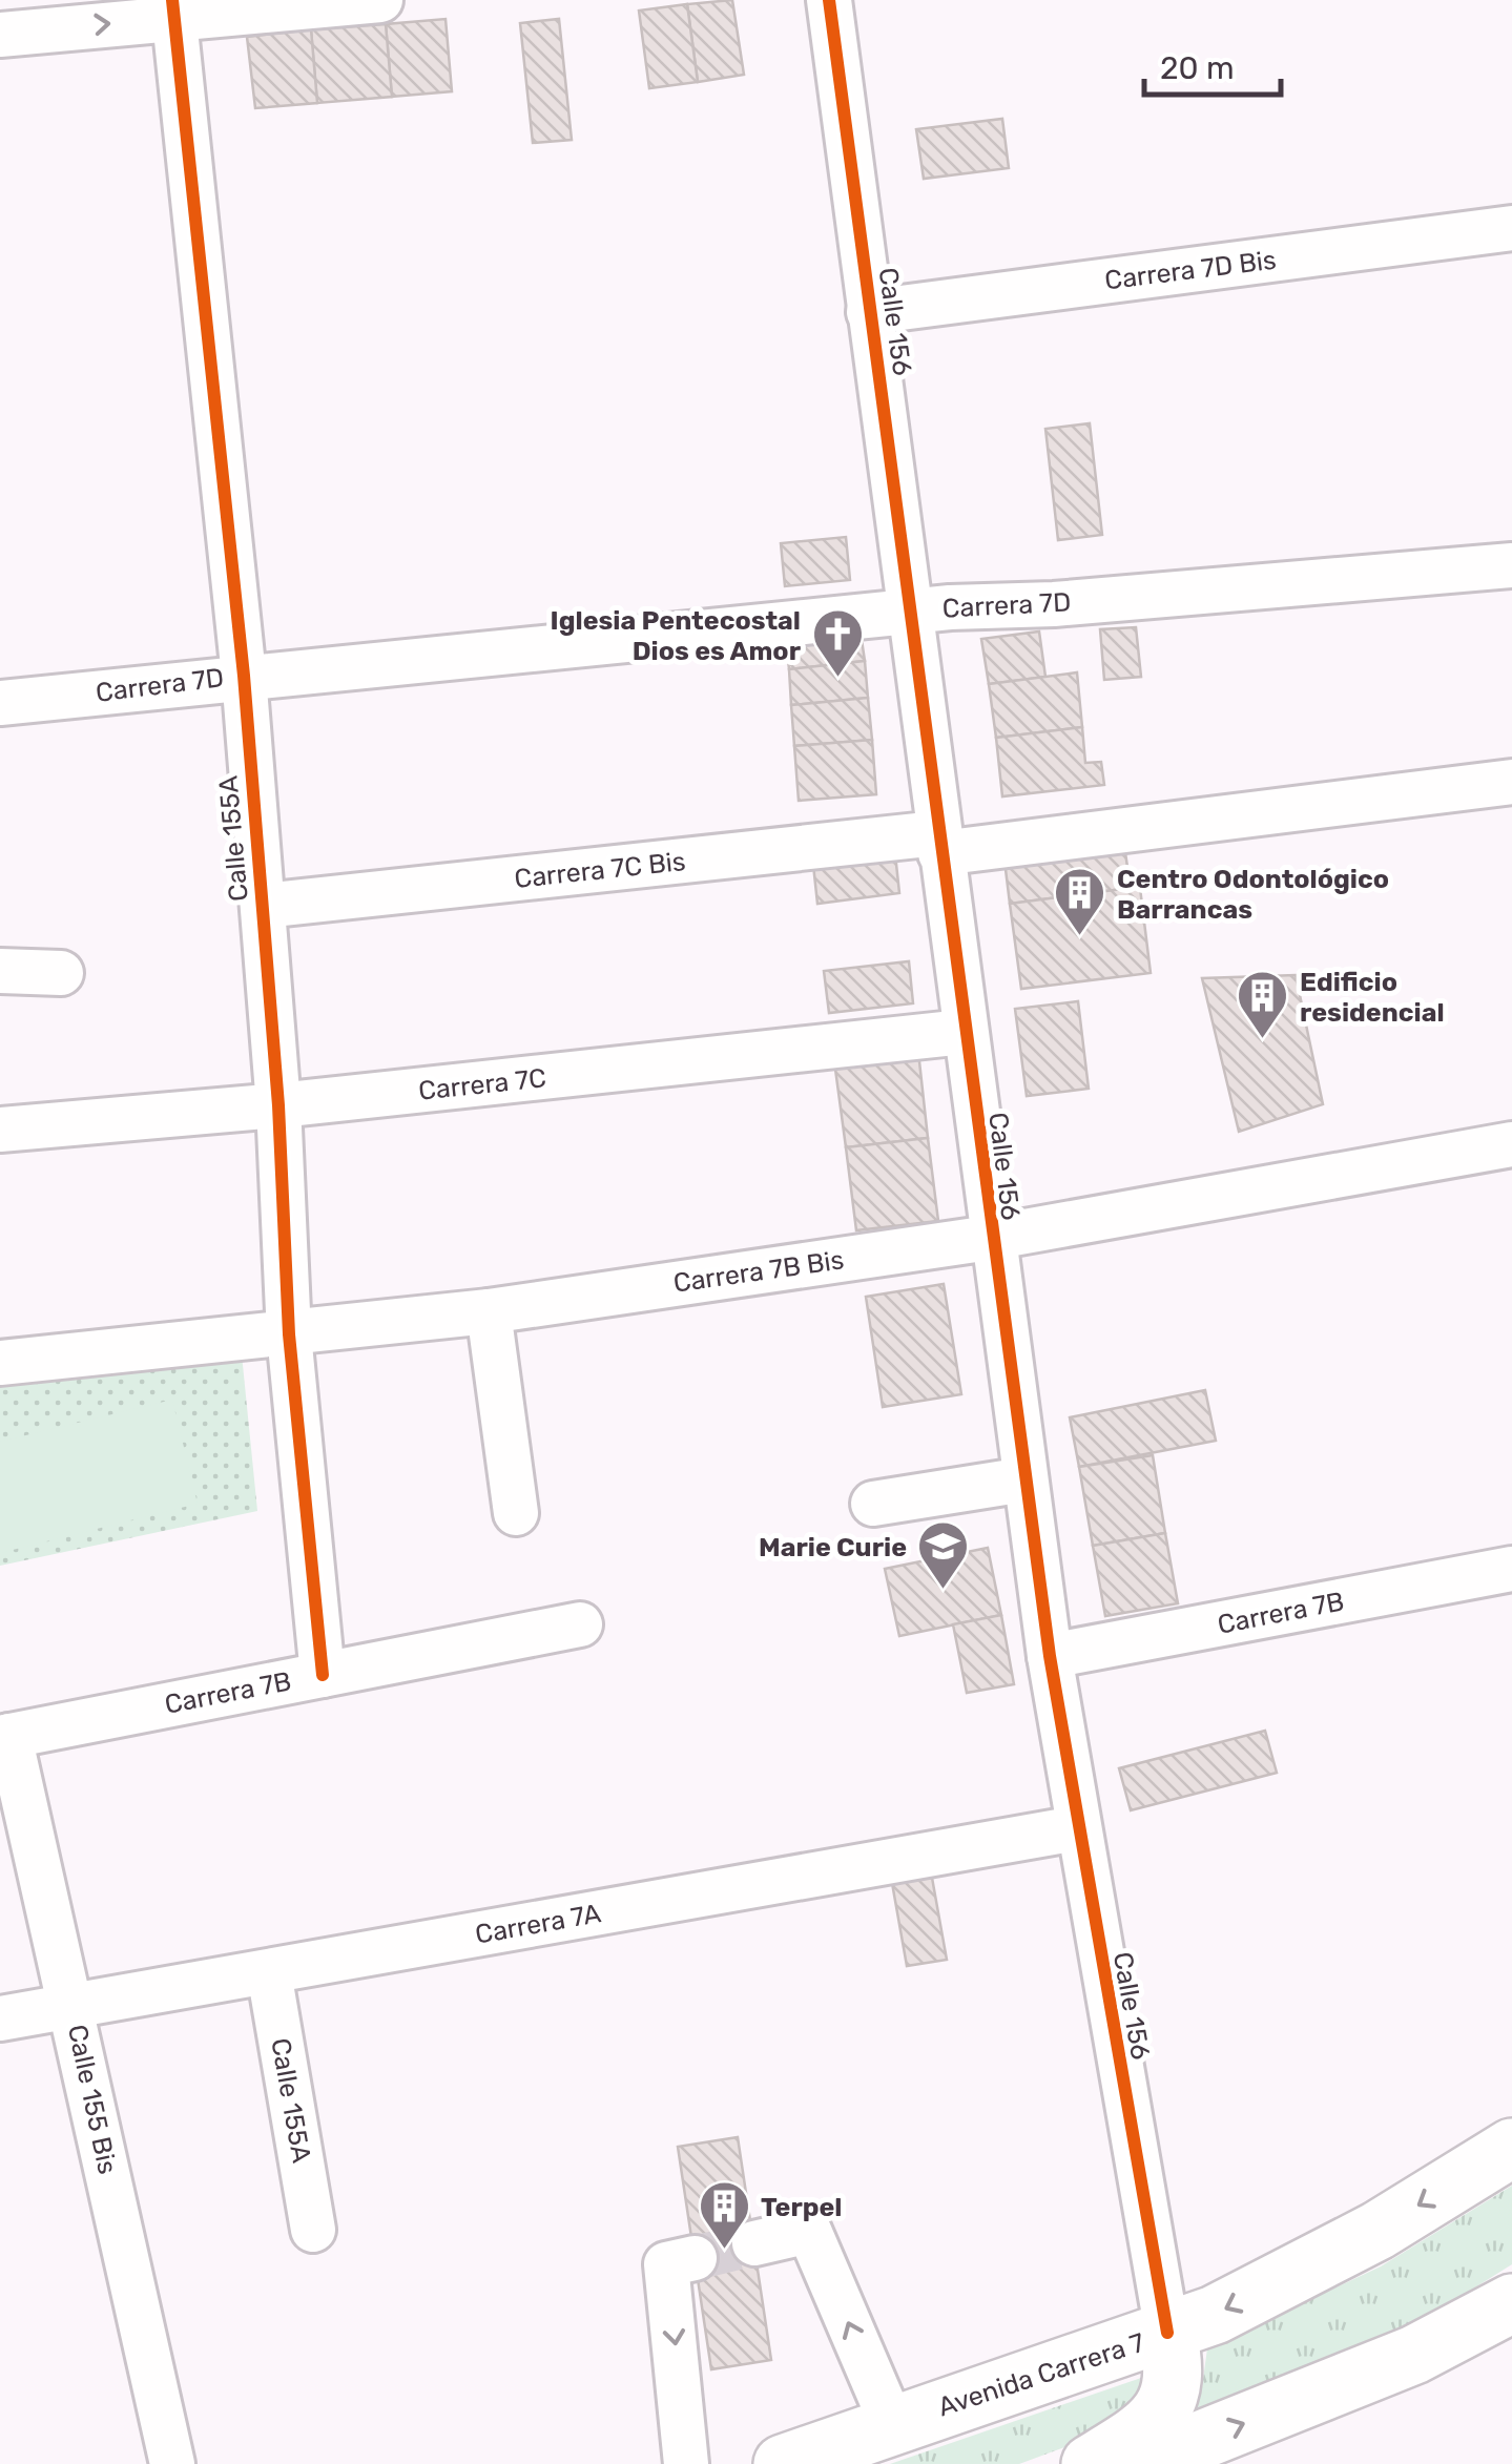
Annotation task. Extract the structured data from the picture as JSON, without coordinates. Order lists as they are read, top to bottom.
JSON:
{
  "streets": {
    "main road": ["Avenida Carrera 7"],
    "street": [
      "Carrera 7D Bis",
      "Calle 156",
      "Carrera 7D",
      "Calle 155A",
      "Carrera 7C Bis",
      "Carrera 7C",
      "Carrera 7B Bis",
      "Carrera 7B",
      "Carrera 7A",
      "Calle 155 Bis"
    ]
  },
  "crossings": [
    ["Carrera 7D Bis", "Calle 156"],
    ["Calle 156", "Carrera 7D"],
    ["Calle 156", "Carrera 7C Bis"],
    ["Calle 156", "Carrera 7C"],
    ["Calle 156", "Carrera 7B Bis"],
    ["Calle 156", "Carrera 7B"],
    ["Calle 156", "Carrera 7A"],
    ["Calle 156", "Avenida Carrera 7"],
    ["Carrera 7D", "Calle 155A"],
    ["Calle 155A", "Carrera 7C Bis"],
    ["Calle 155A", "Carrera 7C"],
    ["Calle 155A", "Carrera 7B Bis"],
    ["Calle 155A", "Carrera 7B"],
    ["Calle 155A", "Carrera 7A"],
    ["Carrera 7B", "Calle 155 Bis"],
    ["Carrera 7A", "Calle 155 Bis"]
  ],
  "places": {
    "church": ["Iglesia Pentecostal Dios es Amor"],
    "building": ["Centro Odontológico Barrancas", "Edificio residencial", "Terpel"],
    "school or university": ["Marie Curie"]
  },
  "scale_bar": "20 m"
}
